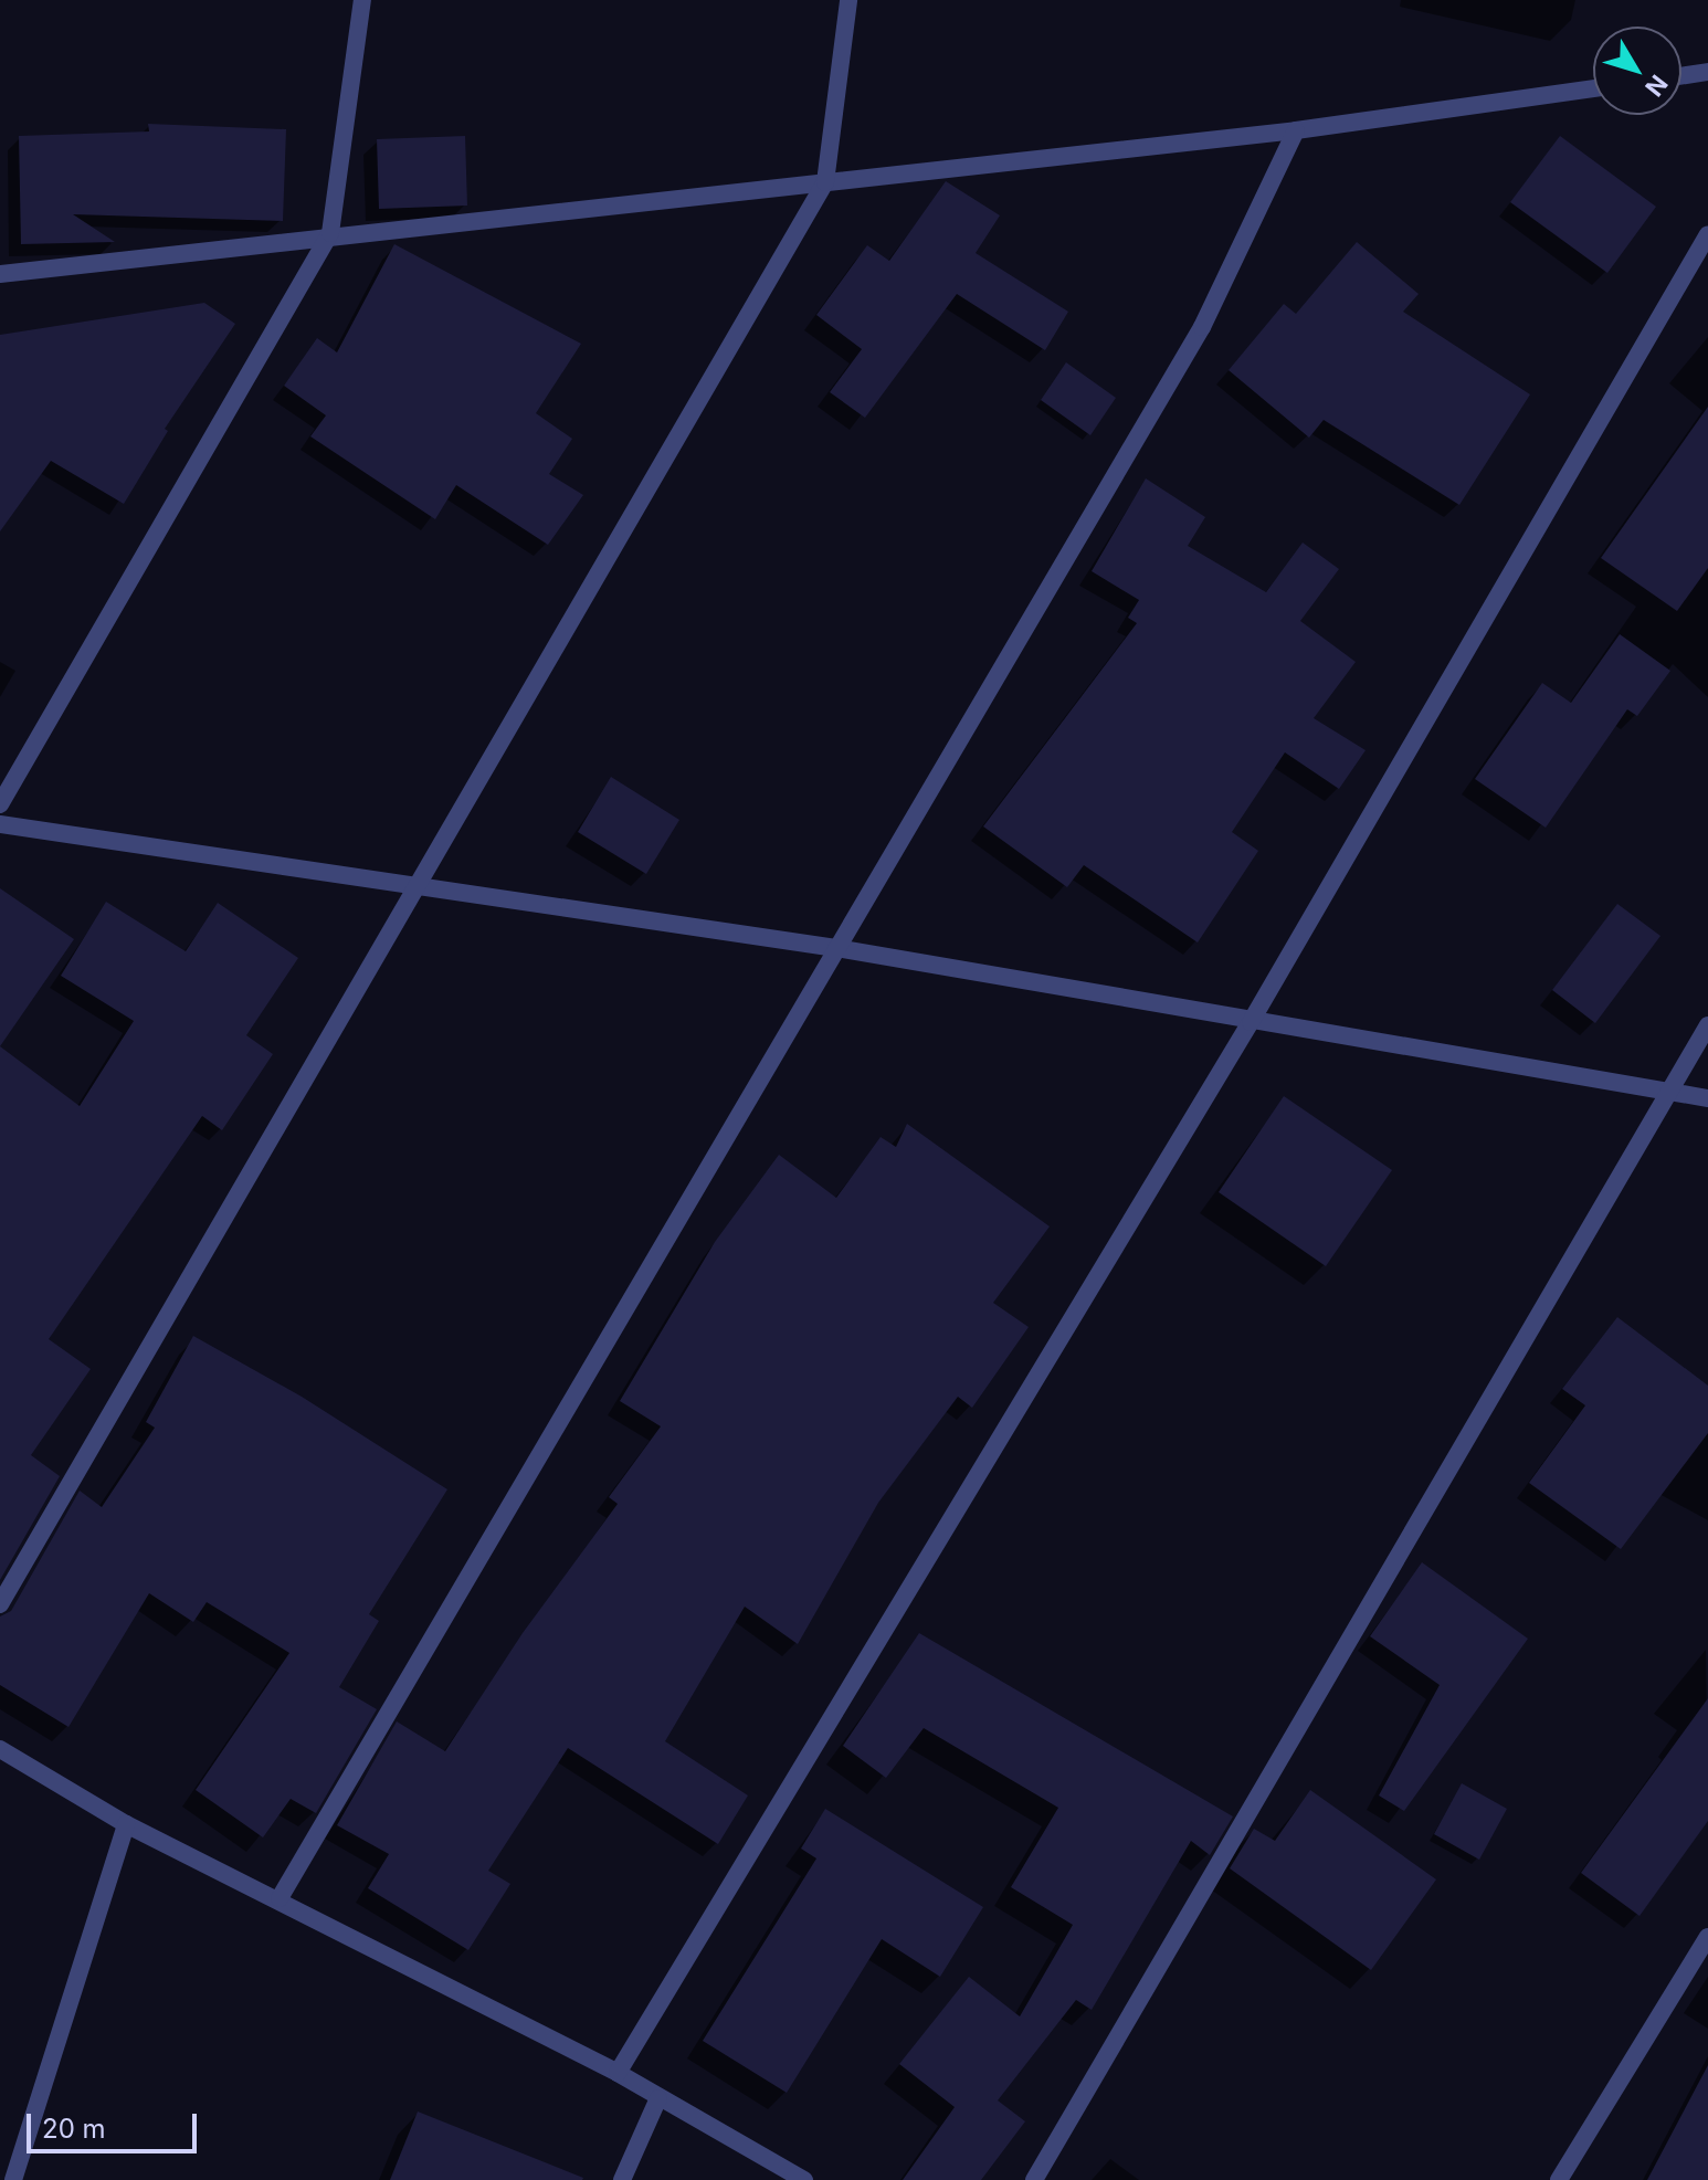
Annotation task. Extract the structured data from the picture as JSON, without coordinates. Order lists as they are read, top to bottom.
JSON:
{
  "scale_bar": "20 m",
  "north": "bottom right"
}
